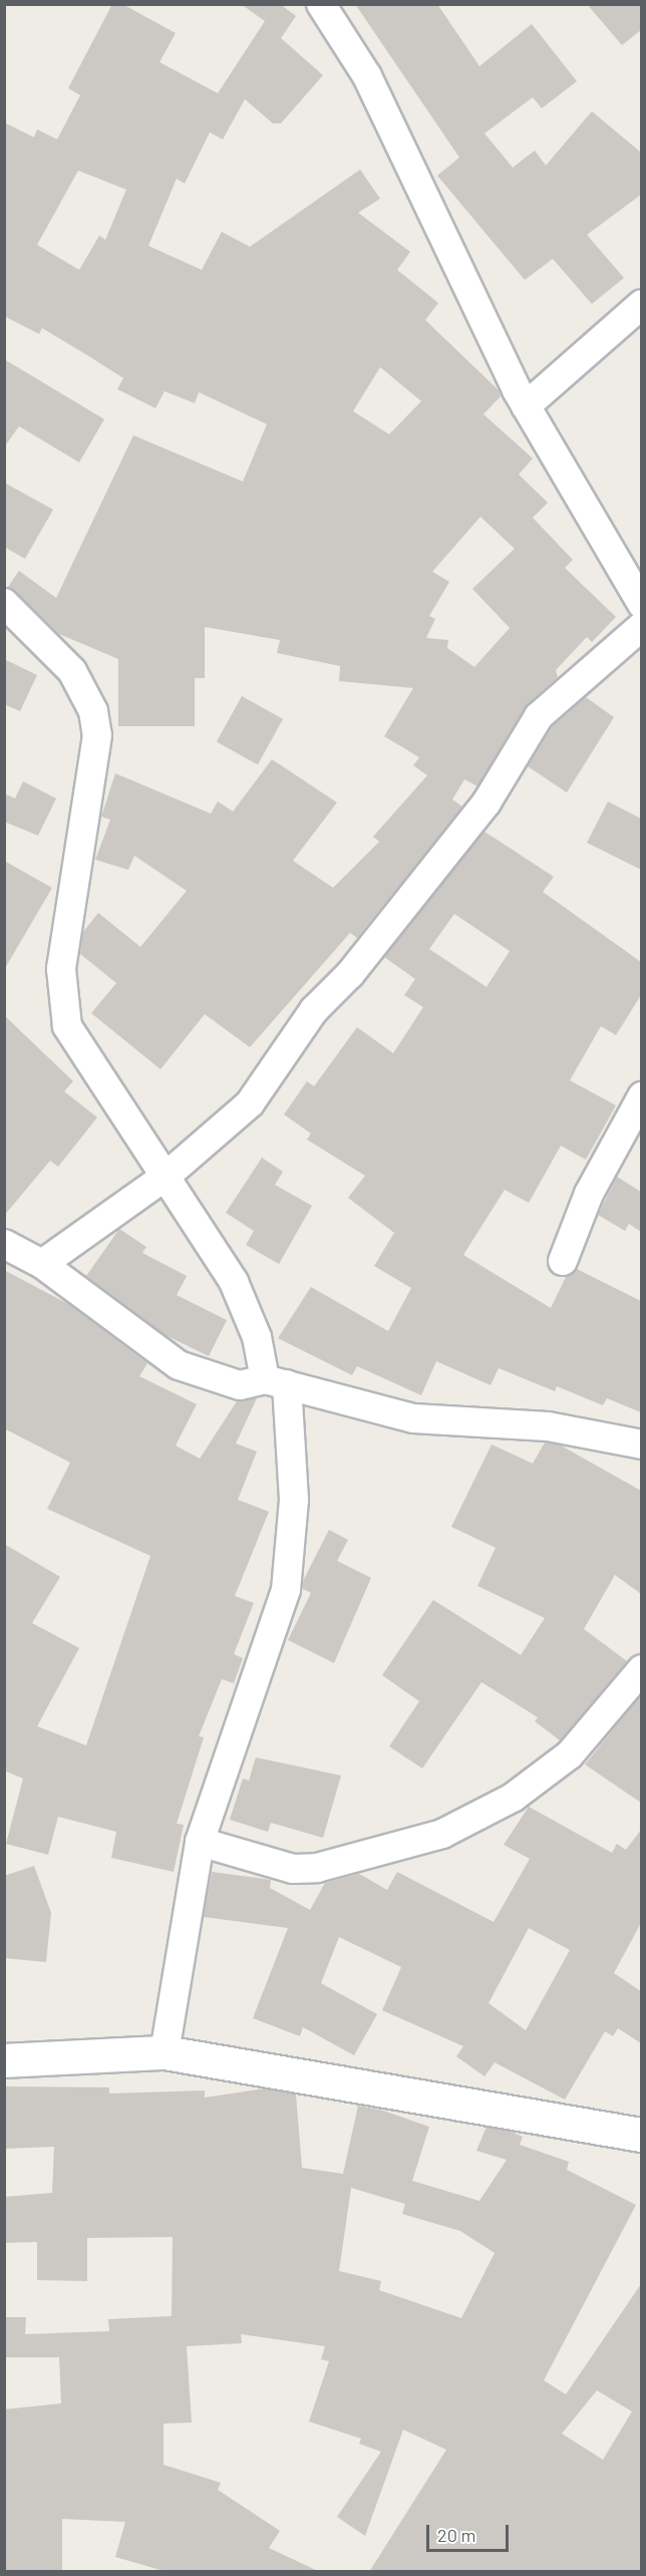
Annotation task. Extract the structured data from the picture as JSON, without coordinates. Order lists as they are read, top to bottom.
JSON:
{
  "scale_bar": "20 m"
}
